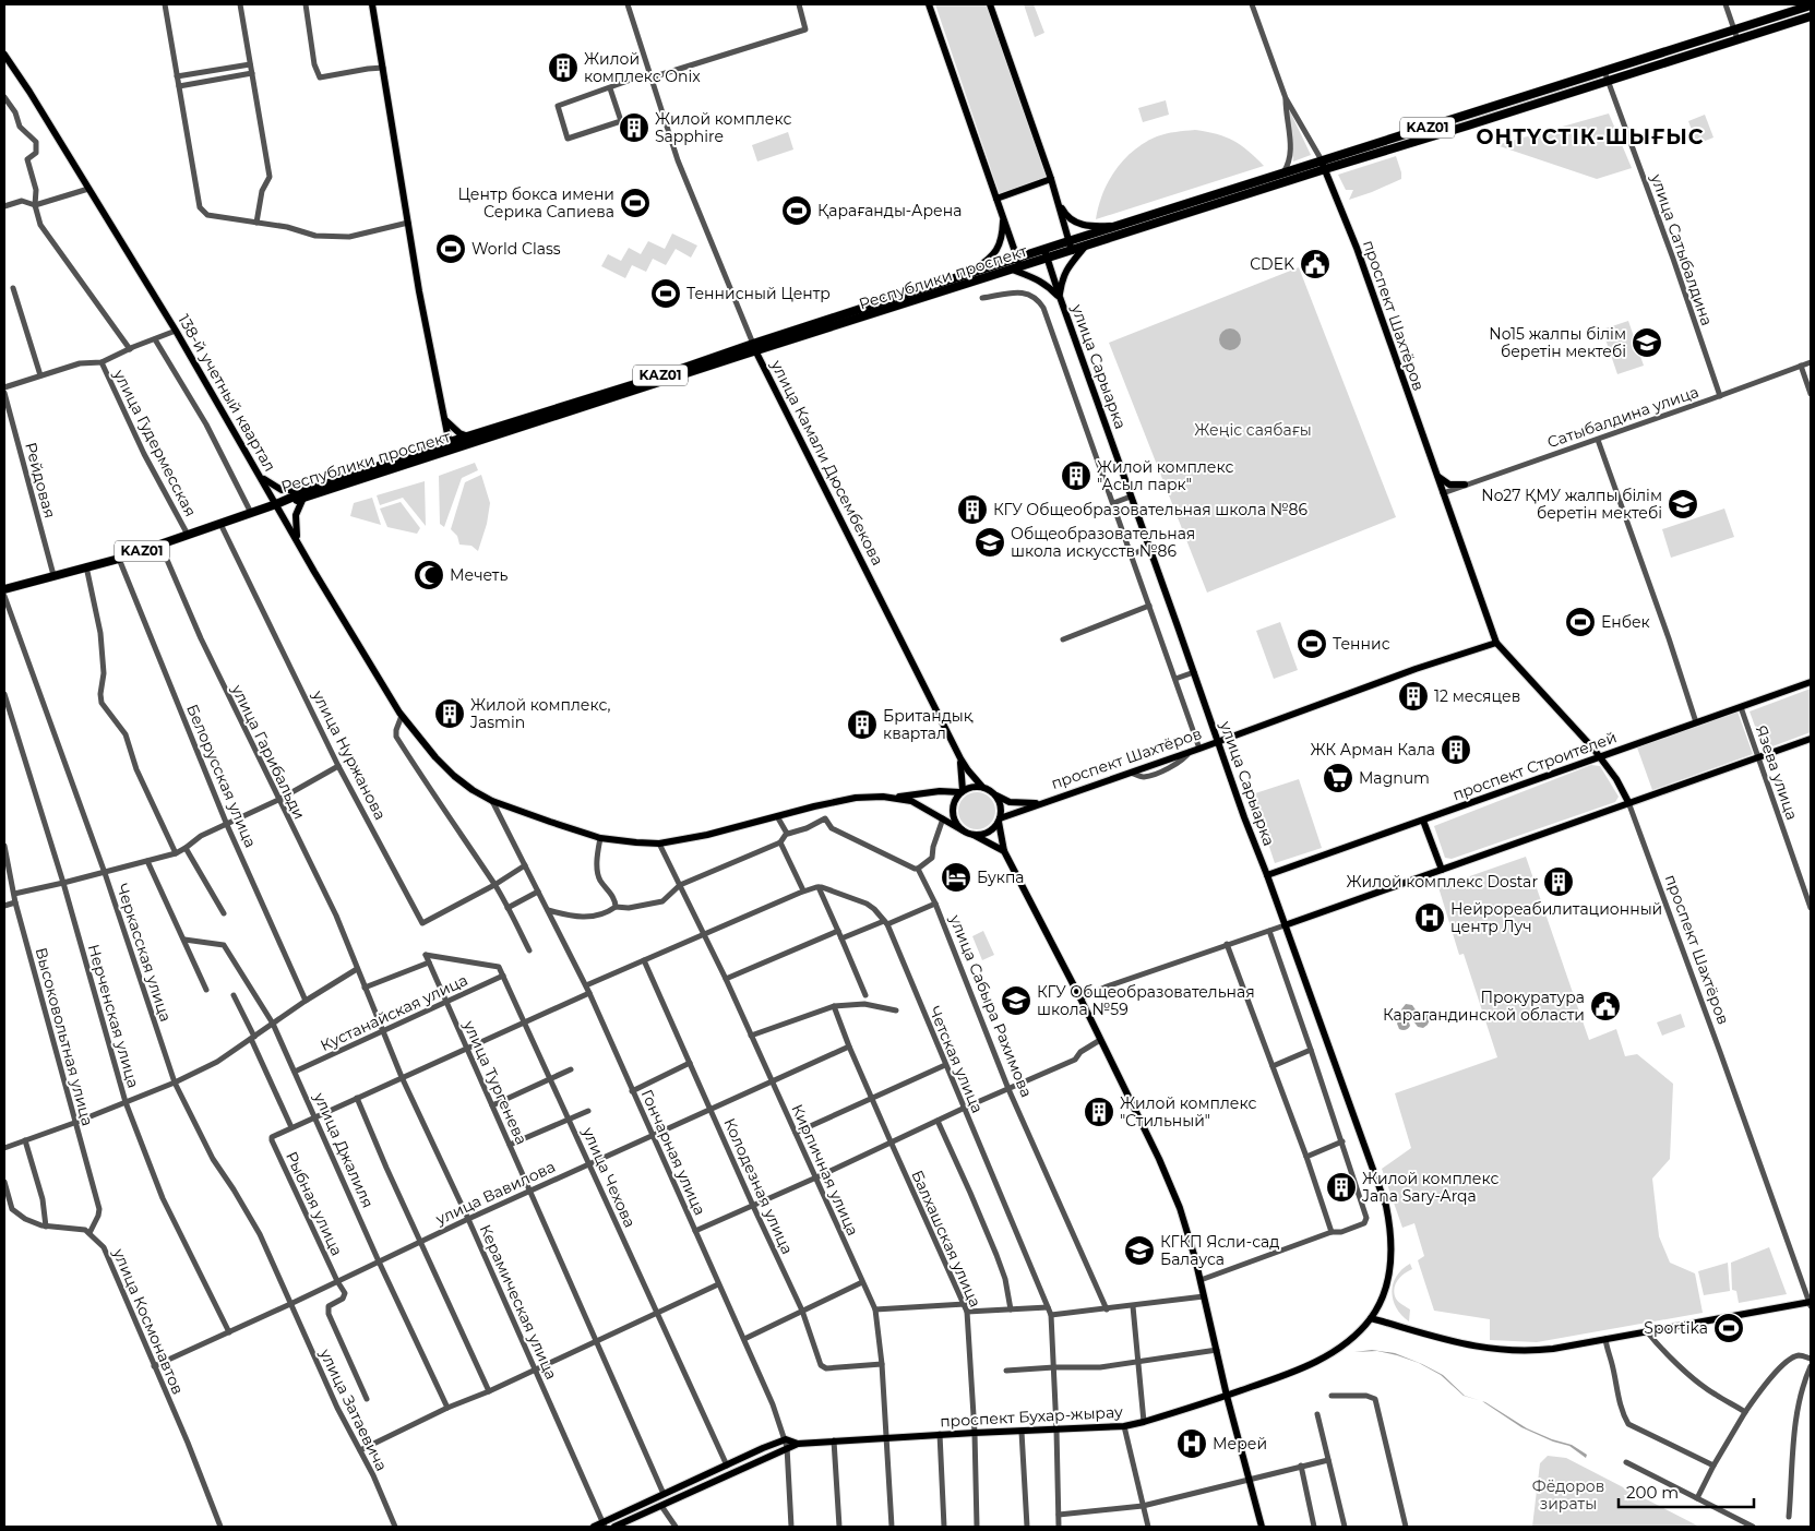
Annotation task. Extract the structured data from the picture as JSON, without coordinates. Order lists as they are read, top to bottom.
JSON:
{
  "streets": {
    "highway": ["KАZ01", "Республики проспект"],
    "main road": [
      "проспект Шахтёров",
      "улица Сарыарка",
      "138-й учетный квартал",
      "улица Камали Дюсембекова",
      "проспект Строителей",
      "проспект Бухар-жырау"
    ],
    "street": [
      "улица Сатыбалдина",
      "Сатыбалдина улица",
      "улица Гудермесская",
      "Рейдовая",
      "улица Гарибальди",
      "улица Нуржанова",
      "Язева улица",
      "Белорусская улица",
      "Черкасская улица",
      "улица Сабыра Рахимова",
      "Кустанайская улица",
      "Нерченская улица",
      "Высоковольтная улица",
      "Четская улица",
      "улица Тургенева",
      "улица Джалиля",
      "Гончарная улица",
      "Кирпичная улица",
      "улица Чехова",
      "Колодезная улица",
      "улица Вавилова",
      "Рыбная улица",
      "Балхашская улица",
      "Керамическая улица",
      "улица Космонавтов",
      "улица Затаевича"
    ]
  },
  "crossings": [
    ["KАZ01", "Республики проспект"],
    ["KАZ01", "138-й учетный квартал"],
    ["KАZ01", "улица Гудермесская"],
    ["KАZ01", "Рейдовая"],
    ["KАZ01", "улица Гарибальди"],
    ["KАZ01", "улица Нуржанова"],
    ["KАZ01", "Белорусская улица"],
    ["улица Сатыбалдина", "Республики проспект"],
    ["улица Сатыбалдина", "Сатыбалдина улица"],
    ["Республики проспект", "проспект Шахтёров"],
    ["Республики проспект", "улица Сарыарка"],
    ["Республики проспект", "138-й учетный квартал"],
    ["Республики проспект", "улица Камали Дюсембекова"],
    ["проспект Шахтёров", "улица Сарыарка"],
    ["проспект Шахтёров", "Сатыбалдина улица"],
    ["проспект Шахтёров", "проспект Строителей"],
    ["улица Сарыарка", "проспект Строителей"],
    ["улица Сарыарка", "проспект Бухар-жырау"],
    ["138-й учетный квартал", "Гончарная улица"],
    ["улица Гарибальди", "Керамическая улица"],
    ["улица Нуржанова", "Гончарная улица"],
    ["проспект Строителей", "Язева улица"],
    ["Черкасская улица", "улица Вавилова"],
    ["Черкасская улица", "улица Затаевича"],
    ["Кустанайская улица", "улица Тургенева"],
    ["Кустанайская улица", "улица Джалиля"],
    ["Кустанайская улица", "улица Чехова"],
    ["Кустанайская улица", "Керамическая улица"],
    ["Нерченская улица", "улица Вавилова"],
    ["Высоковольтная улица", "улица Космонавтов"],
    ["Четская улица", "проспект Бухар-жырау"],
    ["улица Тургенева", "улица Чехова"],
    ["улица Тургенева", "улица Вавилова"],
    ["улица Джалиля", "улица Вавилова"],
    ["Гончарная улица", "улица Вавилова"],
    ["Гончарная улица", "проспект Бухар-жырау"],
    ["Кирпичная улица", "Колодезная улица"],
    ["Кирпичная улица", "улица Вавилова"],
    ["Кирпичная улица", "проспект Бухар-жырау"],
    ["улица Чехова", "улица Вавилова"],
    ["Колодезная улица", "улица Вавилова"],
    ["улица Вавилова", "Рыбная улица"],
    ["улица Вавилова", "Балхашская улица"],
    ["улица Вавилова", "Керамическая улица"],
    ["улица Вавилова", "улица Космонавтов"],
    ["улица Вавилова", "улица Затаевича"],
    ["Балхашская улица", "проспект Бухар-жырау"]
  ],
  "districts": ["ОҢТҮСТІК-ШЫҒЫС"],
  "parks": ["Жеңіс саябағы", "Фёдоров зираты"],
  "places": {
    "building": [
      "Жилой комплекс Onix",
      "Жилой комплекс Sapphire",
      "Жилой комплекс \"Асыл парк\"",
      "КГУ Общеобразовательная школа №86",
      "12 месяцев",
      "Жилой комплекс, Jasmin",
      "Британдық квартал",
      "ЖК Арман Кала",
      "Жилой комплекс Dostar",
      "Жилой комплекс \"Стильный\"",
      "Жилой комплекс Jana Sary-Arqa"
    ],
    "sports": [
      "Центр бокса имени Серика Сапиева",
      "Қарағанды-Арена",
      "World Class",
      "Теннисный Центр",
      "Енбек",
      "Теннис",
      "Sportika"
    ],
    "public building": ["CDEK", "Прокуратура Карагандинской области"],
    "school or university": [
      "No15 жалпы білім беретін мектебі",
      "No27 ҚМУ жалпы білім беретін мектебі",
      "Общеобразовательная школа искусств №86",
      "КГУ Общеобразовательная школа №59",
      "КГКП Ясли-сад Балауса"
    ],
    "mosque": ["Мечеть"],
    "supermarket": ["Magnum"],
    "hotel": ["Букпа"],
    "hospital": ["Нейрореабилитационный центр Луч", "Мерей"]
  },
  "scale_bar": "200 m"
}
